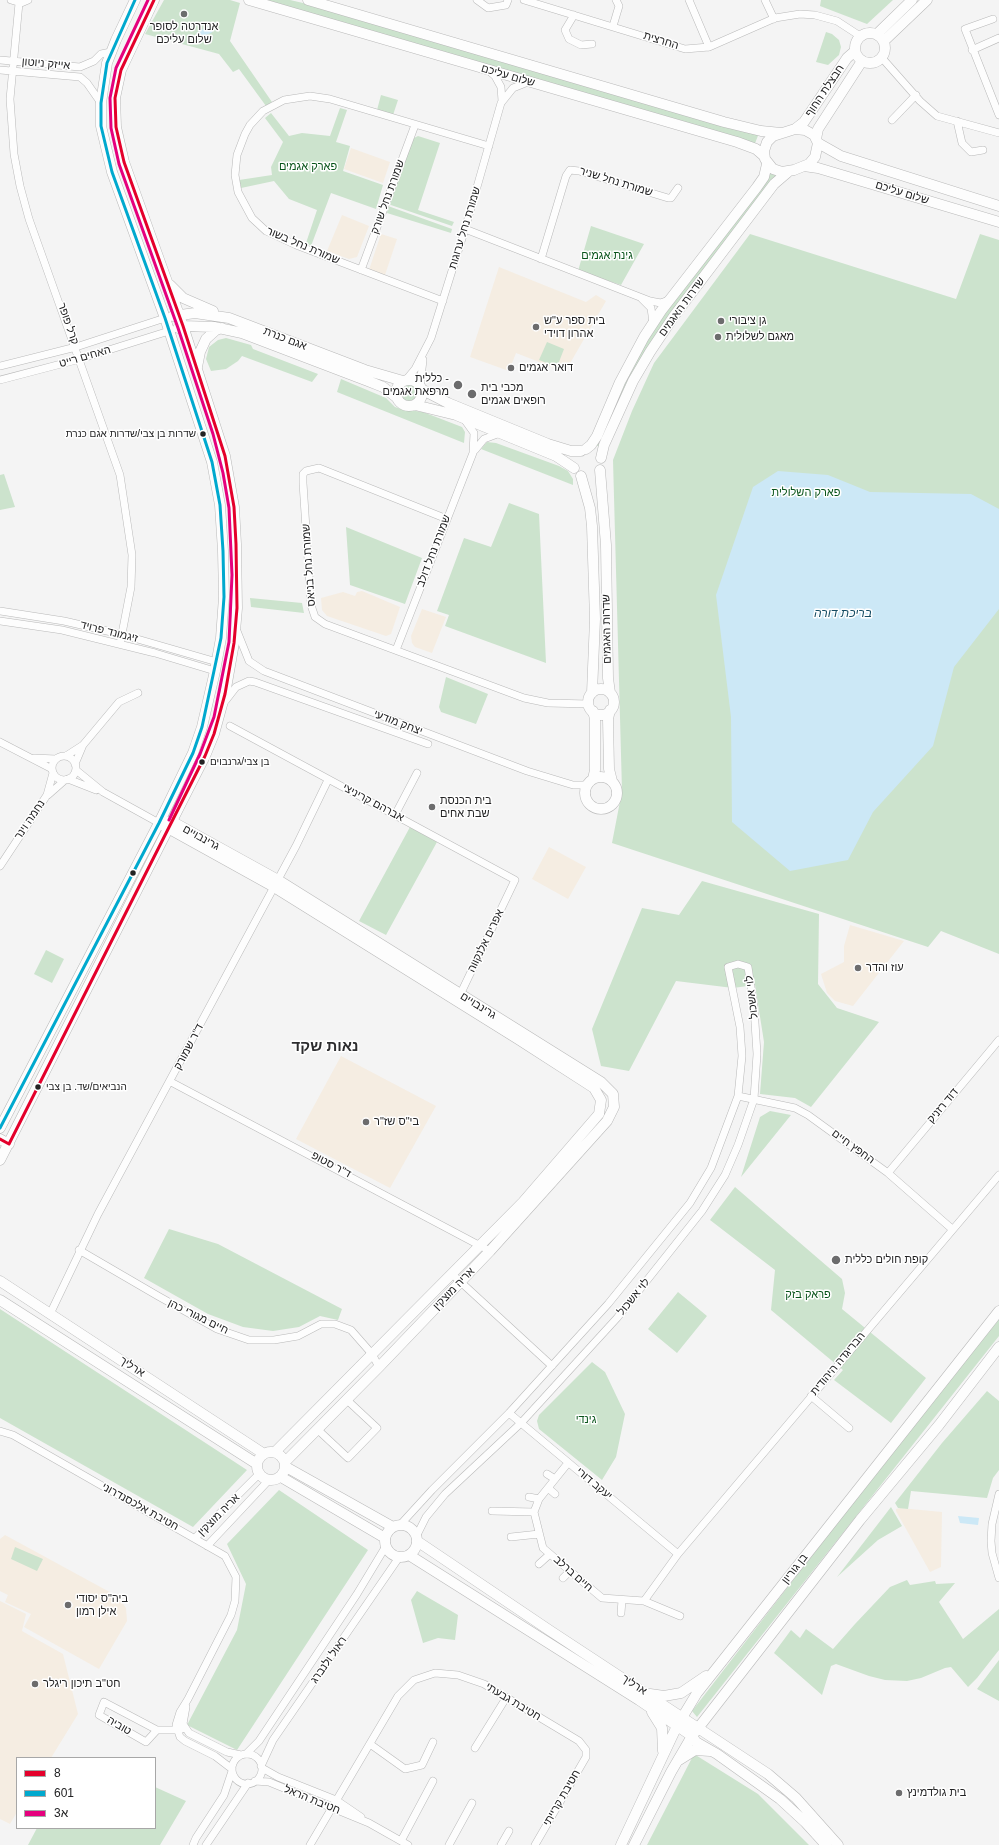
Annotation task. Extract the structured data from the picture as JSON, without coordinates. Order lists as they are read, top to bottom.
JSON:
{
  "streets": {
    "street": [
      "החרצית",
      "אייזק ניוטון",
      "שלום עליכם",
      "חבצלת החוף",
      "שמורת נחל שניר",
      "שמורת נחל שורק",
      "שמורת נחל ערוגות",
      "שמורת נחל בשור",
      "שדרות האגמים",
      "קרל פופר",
      "אגם כנרת",
      "האחים רייט",
      "שמורת נחל דולב",
      "שמורת נחל בניאס",
      "זיגמונד פרויד",
      "יצחק מודעי",
      "אברהם קריניצי",
      "נחמה וינר",
      "גרינבויים",
      "אפרים אלנקווה",
      "לוי אשכול",
      "ד\"ר שמורק",
      "דוד רזניק",
      "החפץ חיים",
      "ד\"ר סטופ",
      "אריה מוצקין",
      "חיים מגורי כהן",
      "הבריגדה היהודית",
      "ארליך",
      "יעקב דורי",
      "חטיבת אלכסנדרוני",
      "בן גוריון",
      "חיים ברלב",
      "ראול ולנברג",
      "חטיבת גבעתי",
      "טוביה",
      "חטיבת קרייתי",
      "חטיבת הראל"
    ]
  },
  "crossings": [
    ["החרצית", "חבצלת החוף"],
    ["אייזק ניוטון", "קרל פופר"],
    ["שלום עליכם", "חבצלת החוף"],
    ["שלום עליכם", "שמורת נחל ערוגות"],
    ["שלום עליכם", "שדרות האגמים"],
    ["חבצלת החוף", "שדרות האגמים"],
    ["שמורת נחל שורק", "שמורת נחל בשור"],
    ["שמורת נחל ערוגות", "שמורת נחל בשור"],
    ["שמורת נחל ערוגות", "אגם כנרת"],
    ["שדרות האגמים", "שמורת נחל בניאס"],
    ["קרל פופר", "האחים רייט"],
    ["קרל פופר", "זיגמונד פרויד"],
    ["אגם כנרת", "האחים רייט"],
    ["שמורת נחל דולב", "שמורת נחל בניאס"],
    ["אברהם קריניצי", "אפרים אלנקווה"],
    ["אברהם קריניצי", "ד\"ר שמורק"],
    ["גרינבויים", "אפרים אלנקווה"],
    ["גרינבויים", "ד\"ר שמורק"],
    ["גרינבויים", "אריה מוצקין"],
    ["לוי אשכול", "החפץ חיים"],
    ["לוי אשכול", "ארליך"],
    ["לוי אשכול", "יעקב דורי"],
    ["לוי אשכול", "ראול ולנברג"],
    ["ד\"ר שמורק", "ד\"ר סטופ"],
    ["ד\"ר שמורק", "חיים מגורי כהן"],
    ["ד\"ר שמורק", "ארליך"],
    ["דוד רזניק", "החפץ חיים"],
    ["החפץ חיים", "הבריגדה היהודית"],
    ["ד\"ר סטופ", "אריה מוצקין"],
    ["אריה מוצקין", "חיים מגורי כהן"],
    ["אריה מוצקין", "ארליך"],
    ["אריה מוצקין", "חטיבת אלכסנדרוני"],
    ["הבריגדה היהודית", "יעקב דורי"],
    ["ארליך", "בן גוריון"],
    ["ארליך", "ראול ולנברג"],
    ["חטיבת אלכסנדרוני", "טוביה"],
    ["ראול ולנברג", "חטיבת הראל"],
    ["חטיבת גבעתי", "חטיבת קרייתי"],
    ["חטיבת גבעתי", "חטיבת הראל"]
  ],
  "districts": ["נאות שקד"],
  "water": ["בריכת דורה"],
  "parks": [
    "פארק אגמים",
    "גינת אגמים",
    "פארק השלולית",
    "פראק בזק",
    "גינדי"
  ],
  "places": [
    "אנדרטה לסופר שלום עליכם",
    "גן ציבורי",
    "בית ספר ע\"ש אהרון דוידי",
    "מאגם לשלולית",
    "דואר אגמים",
    "כללית - מרפאת אגמים",
    "מכבי בית רופאים אגמים",
    "שדרות בן צבי/שדרות אגם כנרת",
    "בן צבי/גרנבוים",
    "בית הכנסת שבת אחים",
    "עוז והדר",
    "הנביאים/שד. בן צבי",
    "בי\"ס שז\"ר",
    "קופת חולים כללית",
    "ביה\"ס יסודי אילן רמון",
    "חט\"ב תיכון ריגלר",
    "בית גולדמינץ"
  ],
  "lines": ["transit line 8", "transit line 601", "transit line 3א"],
  "legend": ["8", "601", "3א"]
}
